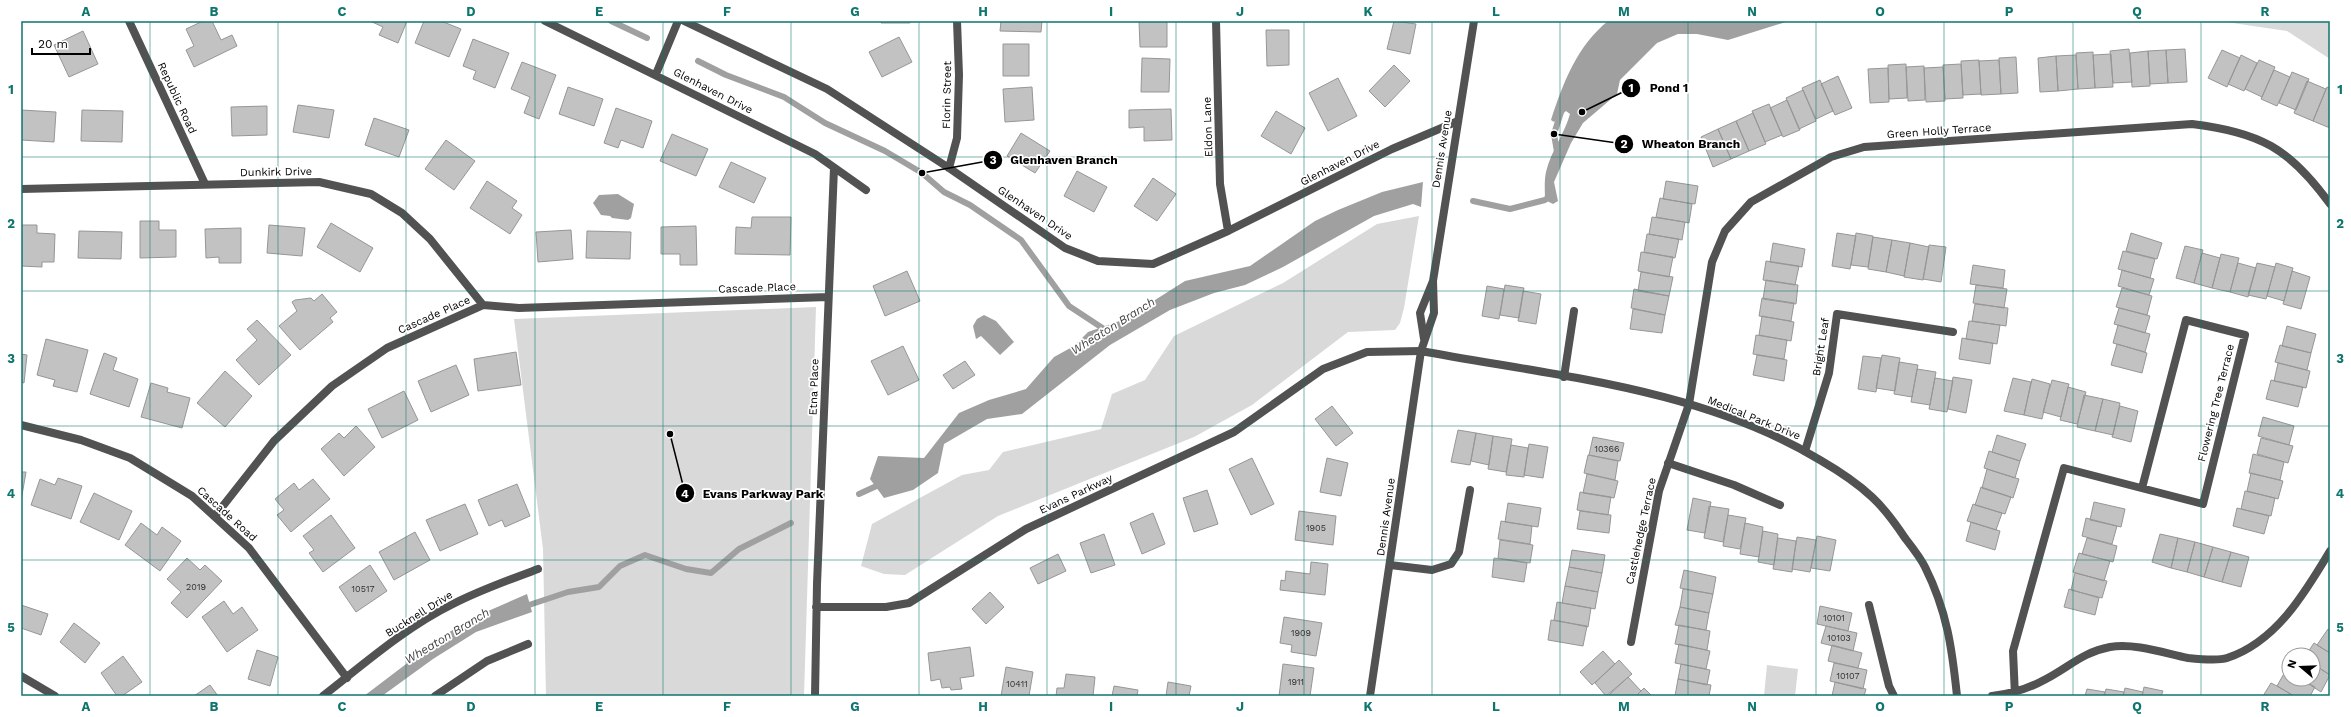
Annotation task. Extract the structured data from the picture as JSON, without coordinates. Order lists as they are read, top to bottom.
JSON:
{
  "streets": {
    "street": [
      "Glenhaven Drive",
      "Florin Street",
      "Republic Road",
      "Eldon Lane",
      "Green Holly Terrace",
      "Dennis Avenue",
      "Dunkirk Drive",
      "Cascade Place",
      "Bright Leaf",
      "Etna Place",
      "Flowering Tree Terrace",
      "Medical Park Drive",
      "Evans Parkway",
      "Cascade Road",
      "Castlehedge Terrace",
      "Bucknell Drive"
    ]
  },
  "crossings": [
    ["Glenhaven Drive", "Florin Street"],
    ["Glenhaven Drive", "Eldon Lane"],
    ["Glenhaven Drive", "Dennis Avenue"],
    ["Glenhaven Drive", "Etna Place"],
    ["Republic Road", "Dunkirk Drive"],
    ["Green Holly Terrace", "Medical Park Drive"],
    ["Green Holly Terrace", "Castlehedge Terrace"],
    ["Dennis Avenue", "Medical Park Drive"],
    ["Dennis Avenue", "Evans Parkway"],
    ["Dunkirk Drive", "Cascade Place"],
    ["Cascade Place", "Etna Place"],
    ["Cascade Place", "Cascade Road"],
    ["Bright Leaf", "Medical Park Drive"],
    ["Etna Place", "Evans Parkway"],
    ["Medical Park Drive", "Evans Parkway"],
    ["Medical Park Drive", "Castlehedge Terrace"],
    ["Cascade Road", "Bucknell Drive"]
  ],
  "water": ["Wheaton Branch"],
  "places": [
    "Pond 1",
    "Wheaton Branch",
    "Glenhaven Branch",
    "Evans Parkway Park"
  ],
  "house_numbers": [
    "10366",
    "1905",
    "2019",
    "10517",
    "10101",
    "1909",
    "10103",
    "10107",
    "1911",
    "10411"
  ],
  "scale_bar": "20 m",
  "north": "left",
  "grid": {
    "columns": [
      "A",
      "B",
      "C",
      "D",
      "E",
      "F",
      "G",
      "H",
      "I",
      "J",
      "K",
      "L",
      "M",
      "N",
      "O",
      "P",
      "Q",
      "R"
    ],
    "rows": [
      "1",
      "2",
      "3",
      "4",
      "5"
    ]
  }
}
